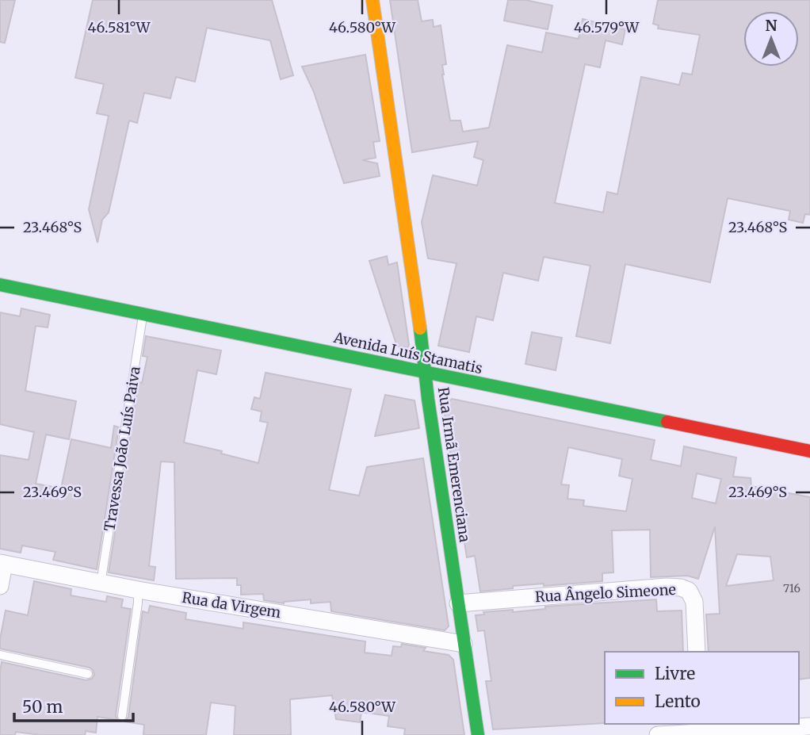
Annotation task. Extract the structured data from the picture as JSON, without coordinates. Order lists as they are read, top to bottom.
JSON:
{
  "streets": {
    "main road": ["Avenida Luís Stamatis", "Rua Irmã Emerenciana"],
    "street": ["Rua Ângelo Simeone", "Rua da Virgem"],
    "lane": ["Travessa João Luís Paiva"]
  },
  "crossings": [
    ["Avenida Luís Stamatis", "Travessa João Luís Paiva"],
    ["Avenida Luís Stamatis", "Rua Irmã Emerenciana"],
    ["Travessa João Luís Paiva", "Rua da Virgem"],
    ["Rua Irmã Emerenciana", "Rua Ângelo Simeone"],
    ["Rua Irmã Emerenciana", "Rua da Virgem"]
  ],
  "house_numbers": ["716"],
  "legend": ["Livre", "Lento"],
  "scale_bar": "50 m",
  "north": "top",
  "coordinates": [
    "46.581°W",
    "46.580°W",
    "46.579°W",
    "23.468°S",
    "23.469°S"
  ]
}
